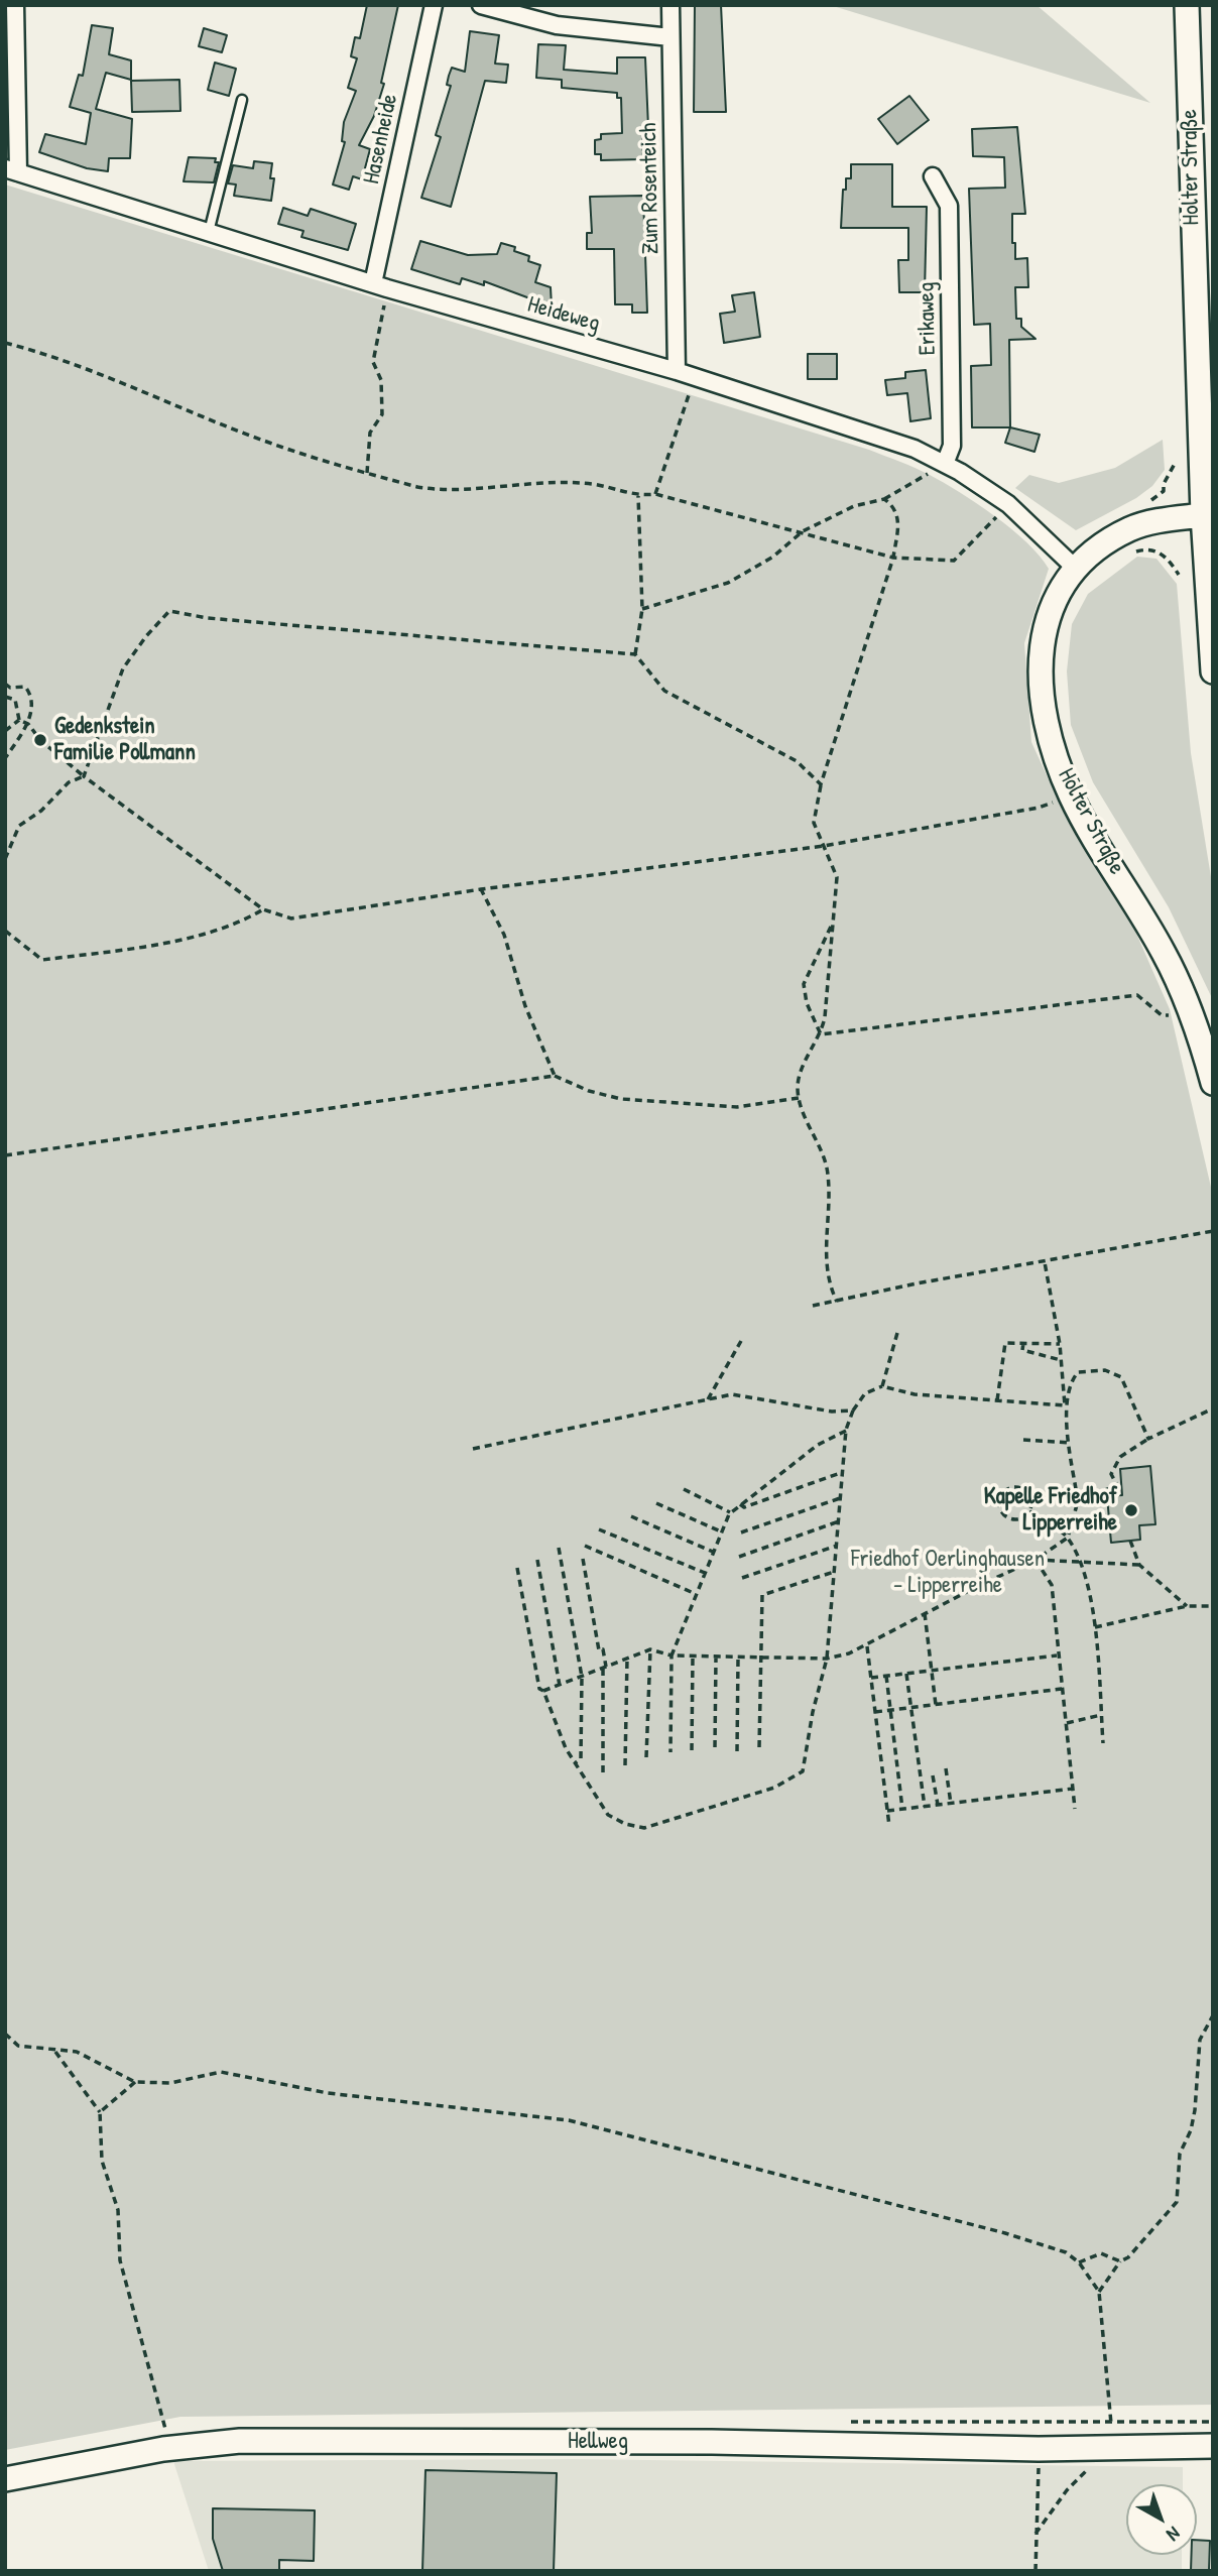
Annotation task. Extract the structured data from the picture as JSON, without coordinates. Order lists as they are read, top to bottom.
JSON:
{
  "streets": {
    "street": [
      "Hasenheide",
      "Holter Straße",
      "Zum Rosenteich",
      "Heideweg",
      "Erikaweg",
      "Hellweg"
    ]
  },
  "crossings": [
    ["Hasenheide", "Heideweg"],
    ["Holter Straße", "Heideweg"],
    ["Zum Rosenteich", "Heideweg"],
    ["Heideweg", "Erikaweg"]
  ],
  "parks": ["Friedhof Oerlinghausen - Lipperreihe"],
  "places": ["Gedenkstein Familie Pollmann", "Kapelle Friedhof Lipperreihe"],
  "north": "bottom right"
}
